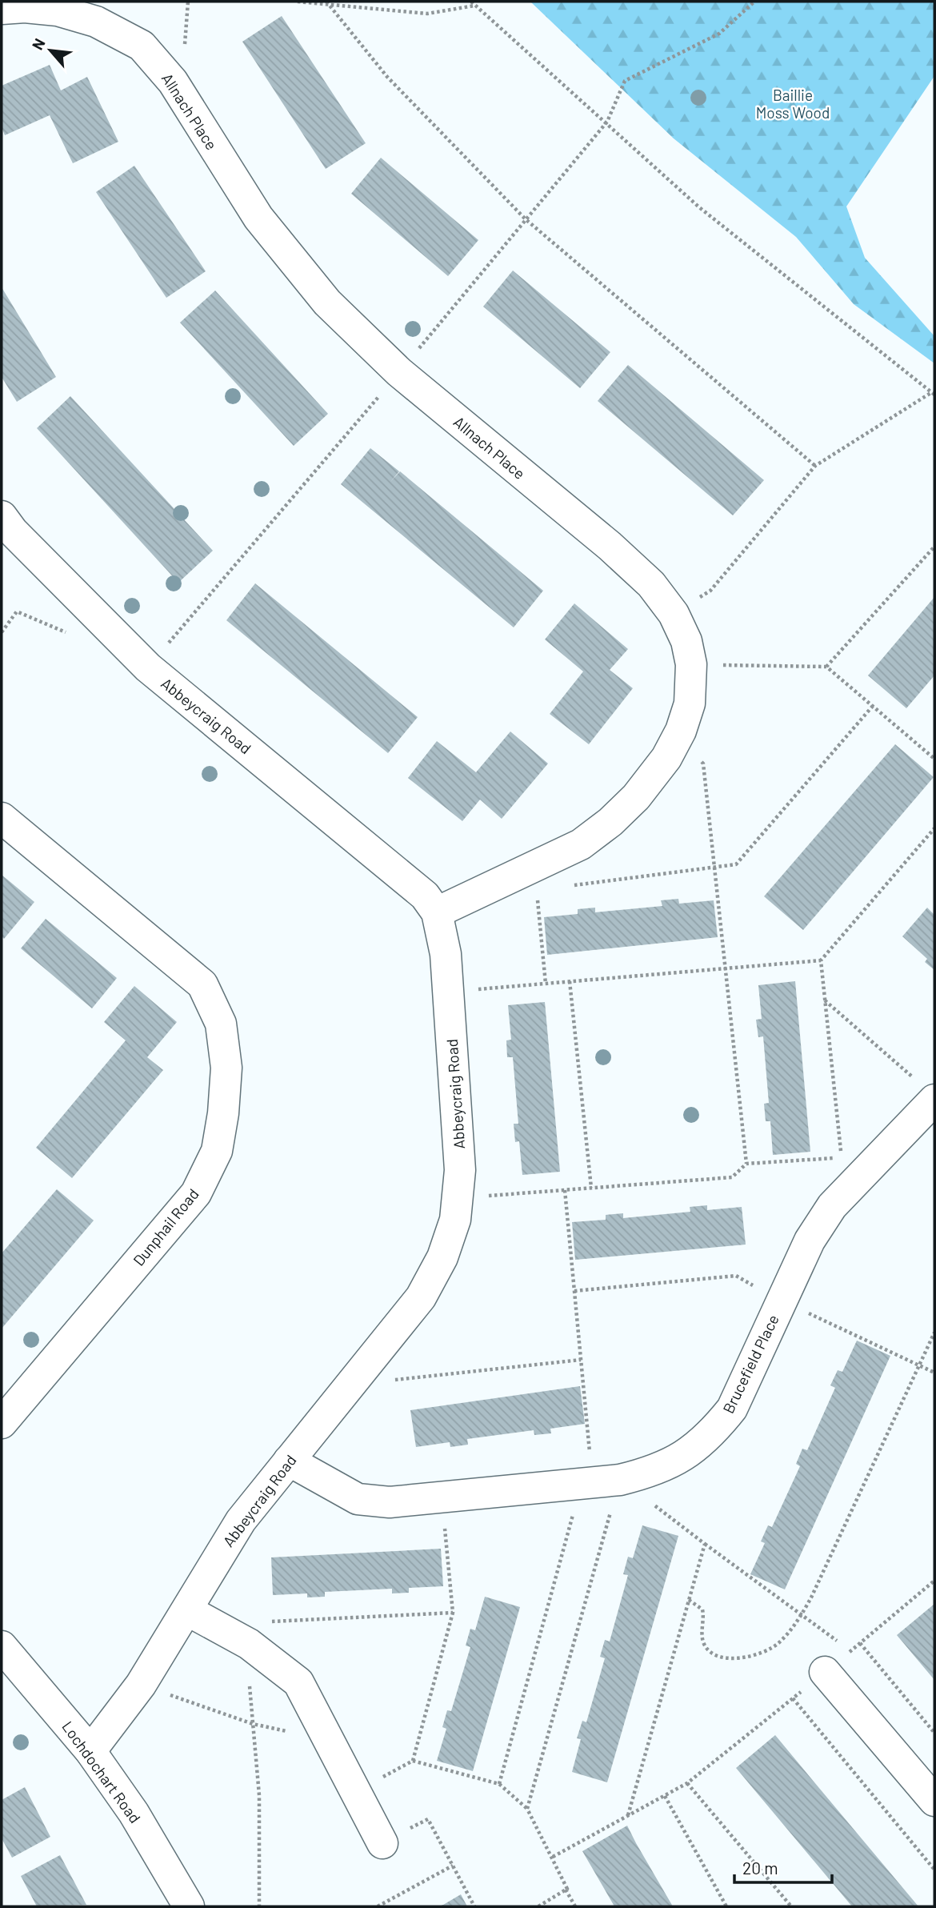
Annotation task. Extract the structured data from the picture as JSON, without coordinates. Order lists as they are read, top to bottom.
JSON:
{
  "streets": {
    "street": [
      "Allnach Place",
      "Abbeycraig Road",
      "Dunphail Road",
      "Brucefield Place",
      "Lochdochart Road"
    ]
  },
  "crossings": [
    ["Allnach Place", "Abbeycraig Road"],
    ["Abbeycraig Road", "Brucefield Place"],
    ["Abbeycraig Road", "Lochdochart Road"]
  ],
  "parks": ["Baillie Moss Wood"],
  "scale_bar": "20 m",
  "north": "top left"
}
